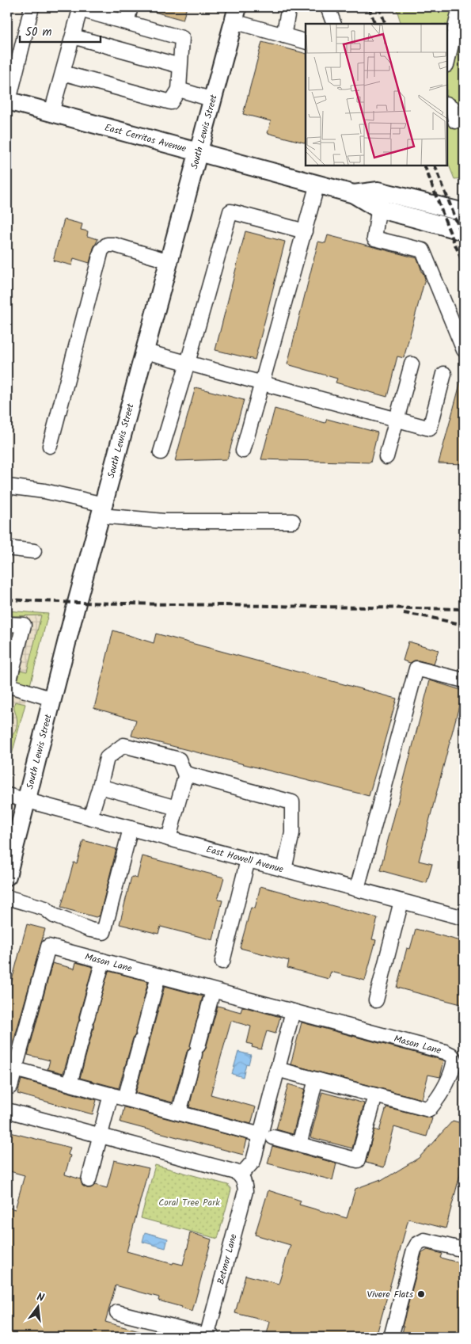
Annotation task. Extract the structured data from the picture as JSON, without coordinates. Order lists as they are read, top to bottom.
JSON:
{
  "streets": {
    "main road": ["South Lewis Street", "East Cerritos Avenue"],
    "street": ["East Howell Avenue", "Mason Lane", "Betmor Lane"]
  },
  "crossings": [
    ["South Lewis Street", "East Cerritos Avenue"],
    ["South Lewis Street", "East Howell Avenue"]
  ],
  "parks": ["Coral Tree Park"],
  "places": ["Vivere Flats"],
  "scale_bar": "50 m",
  "north": "top"
}
